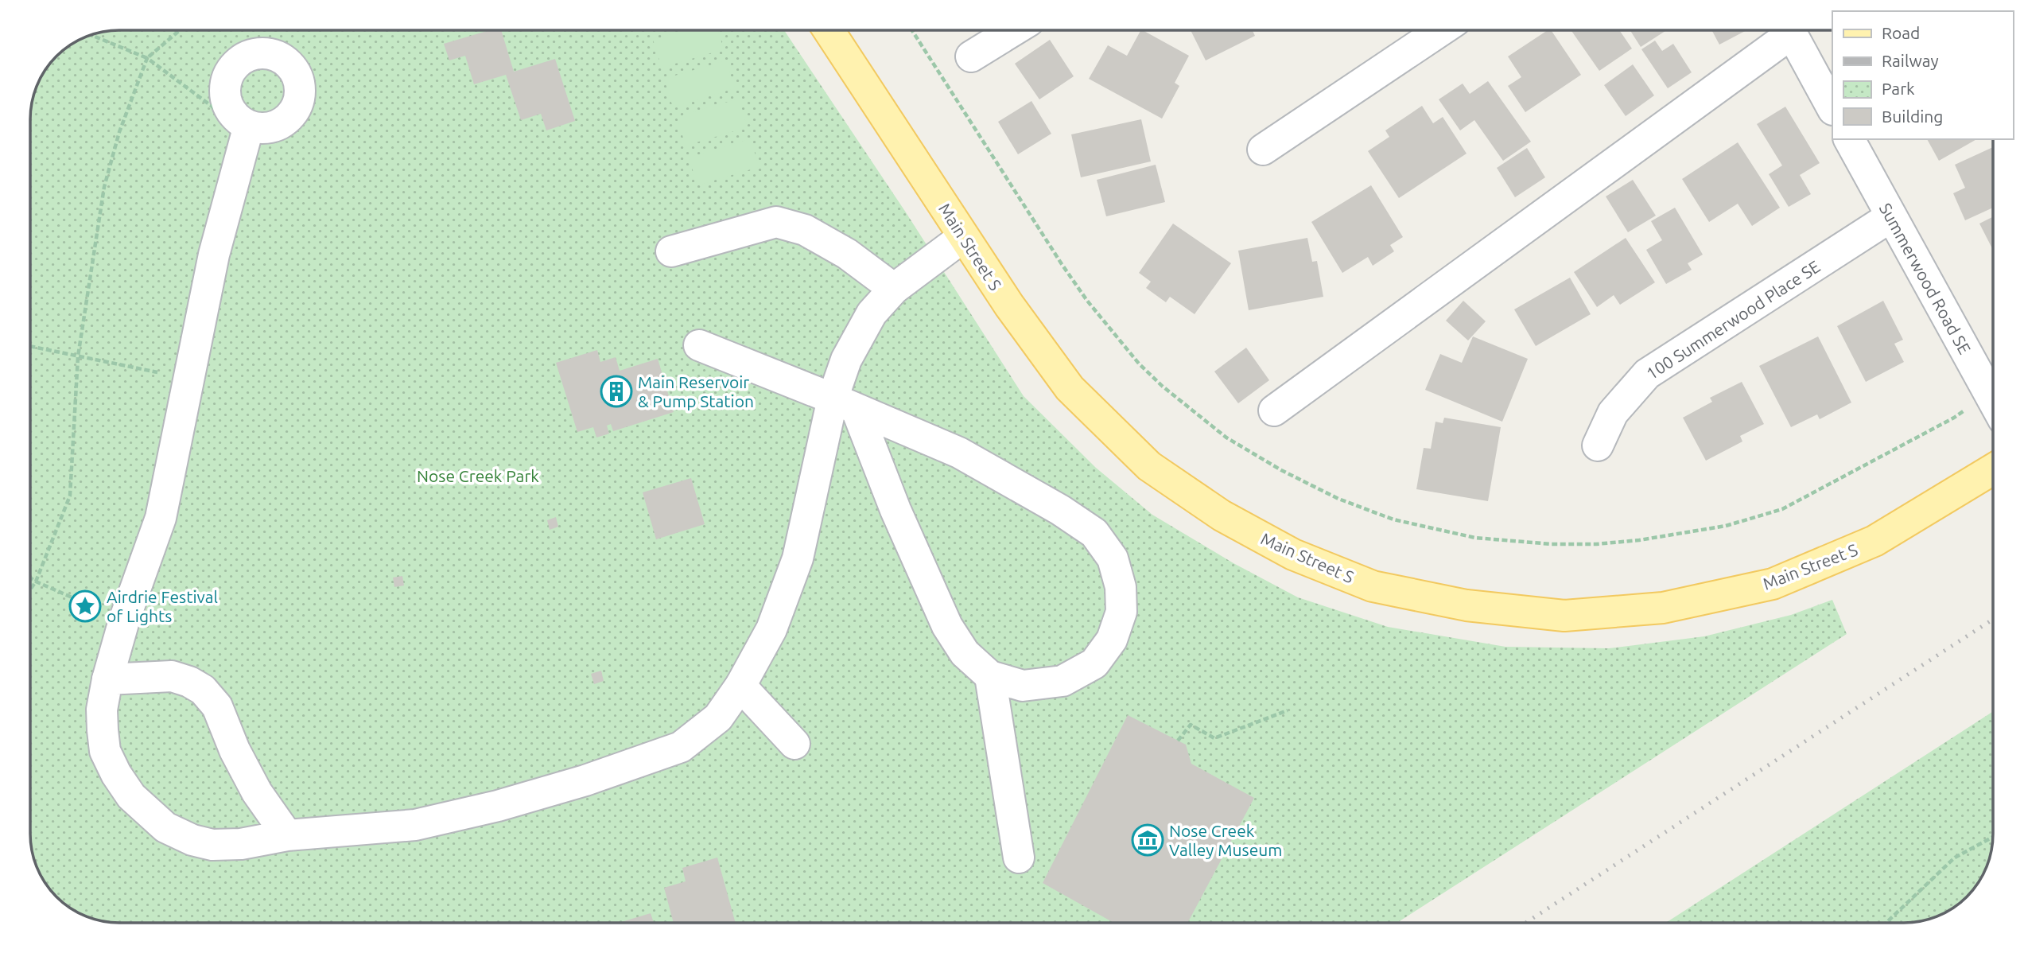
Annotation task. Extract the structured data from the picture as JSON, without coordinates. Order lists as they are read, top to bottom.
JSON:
{
  "streets": {
    "main road": ["Main Street S"],
    "street": ["Summerwood Road SE", "100 Summerwood Place SE"]
  },
  "crossings": [
    ["Summerwood Road SE", "100 Summerwood Place SE"]
  ],
  "parks": ["Nose Creek Park"],
  "places": {
    "building": ["Main Reservoir & Pump Station"],
    "place": ["Airdrie Festival of Lights"],
    "museum": ["Nose Creek Valley Museum"]
  },
  "legend": [
    "Road",
    "Railway",
    "Park",
    "Building"
  ]
}
